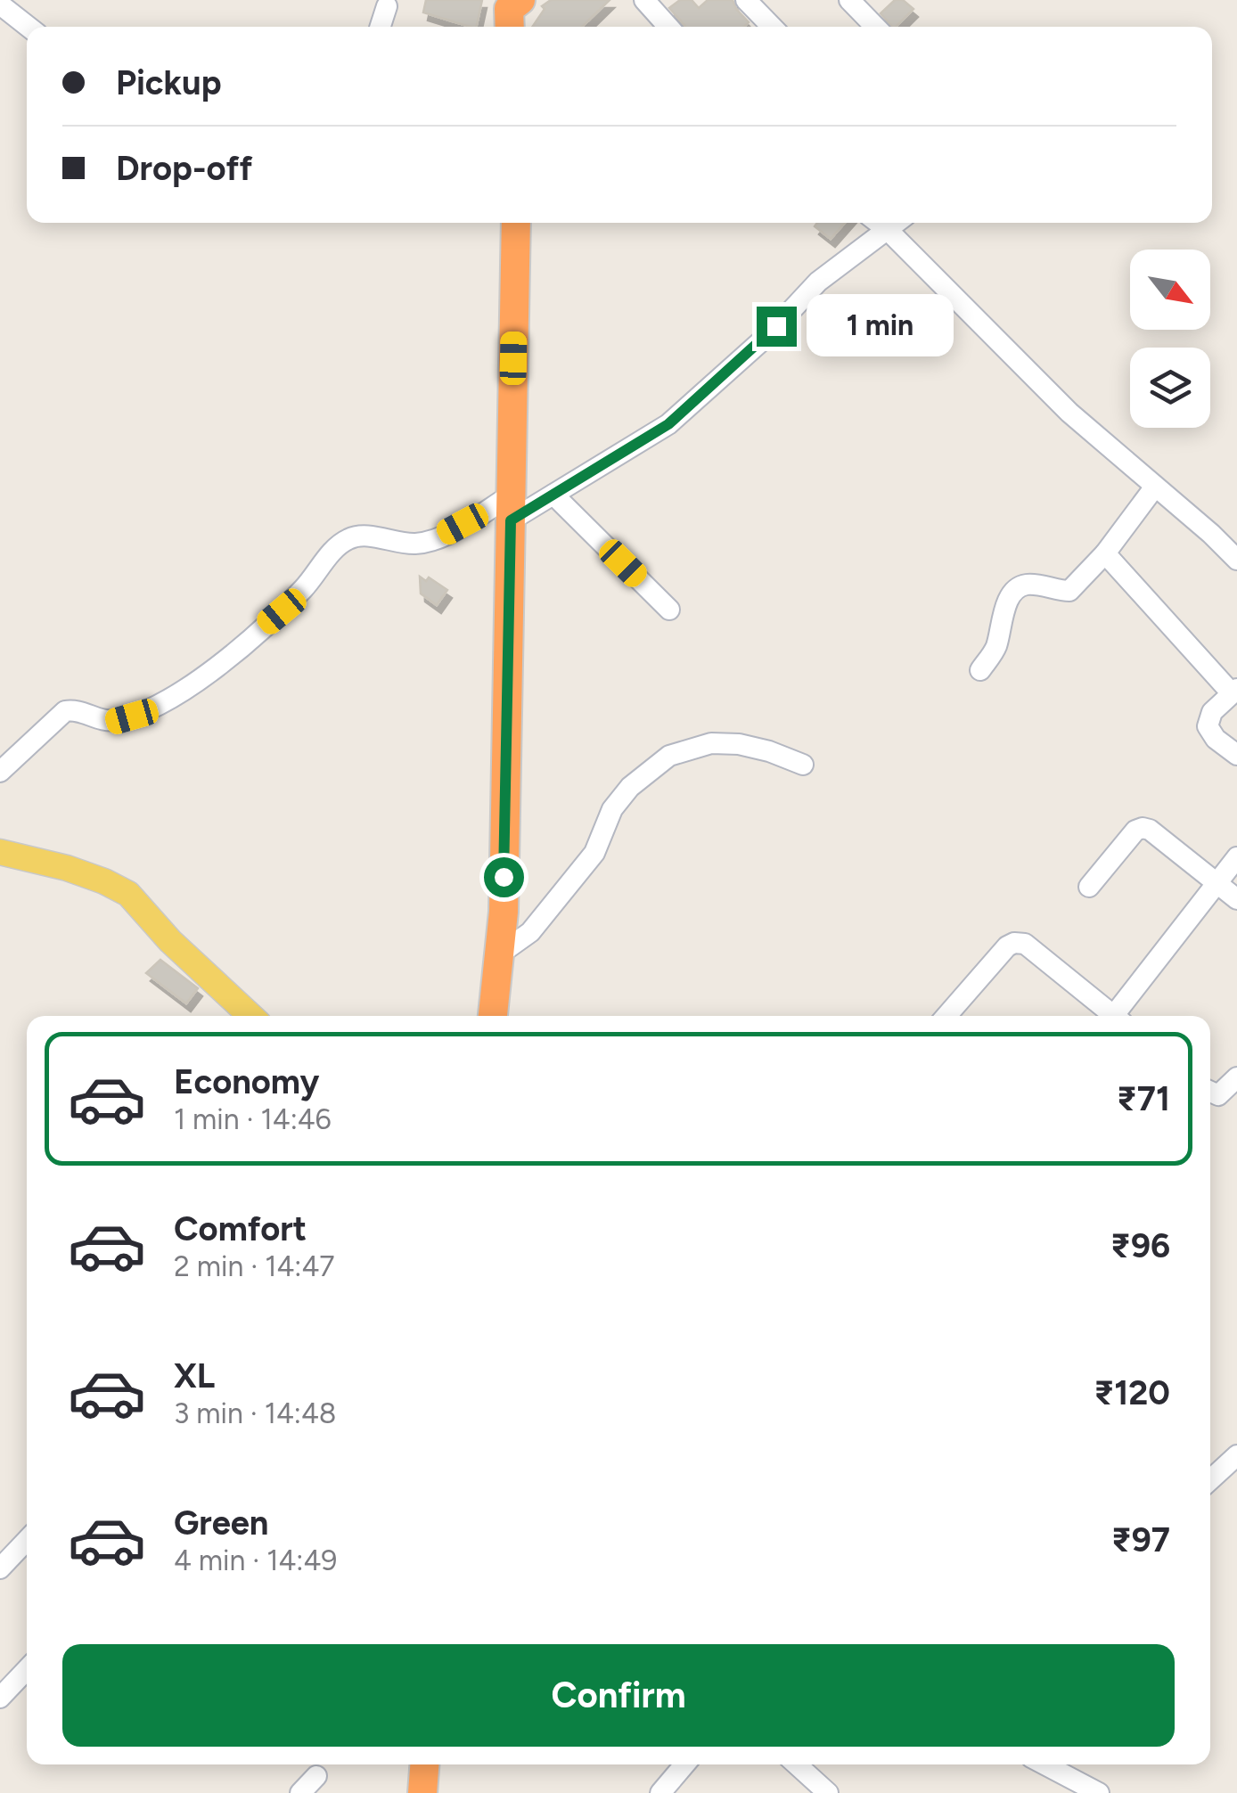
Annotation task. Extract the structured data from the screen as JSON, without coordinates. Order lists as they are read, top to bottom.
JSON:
{
  "north": "bottom right",
  "page": {
    "banner": ["Pickup", "Drop-off"],
    "bubble": "1 min",
    "list": [
      {
        "name": "Economy",
        "note": "1 min · 14:46",
        "value": "₹71"
      },
      {
        "name": "Comfort",
        "note": "2 min · 14:47",
        "value": "₹96"
      },
      {
        "name": "XL",
        "note": "3 min · 14:48",
        "value": "₹120"
      },
      {
        "name": "Green",
        "note": "4 min · 14:49",
        "value": "₹97"
      }
    ],
    "buttons": "Confirm"
  }
}
